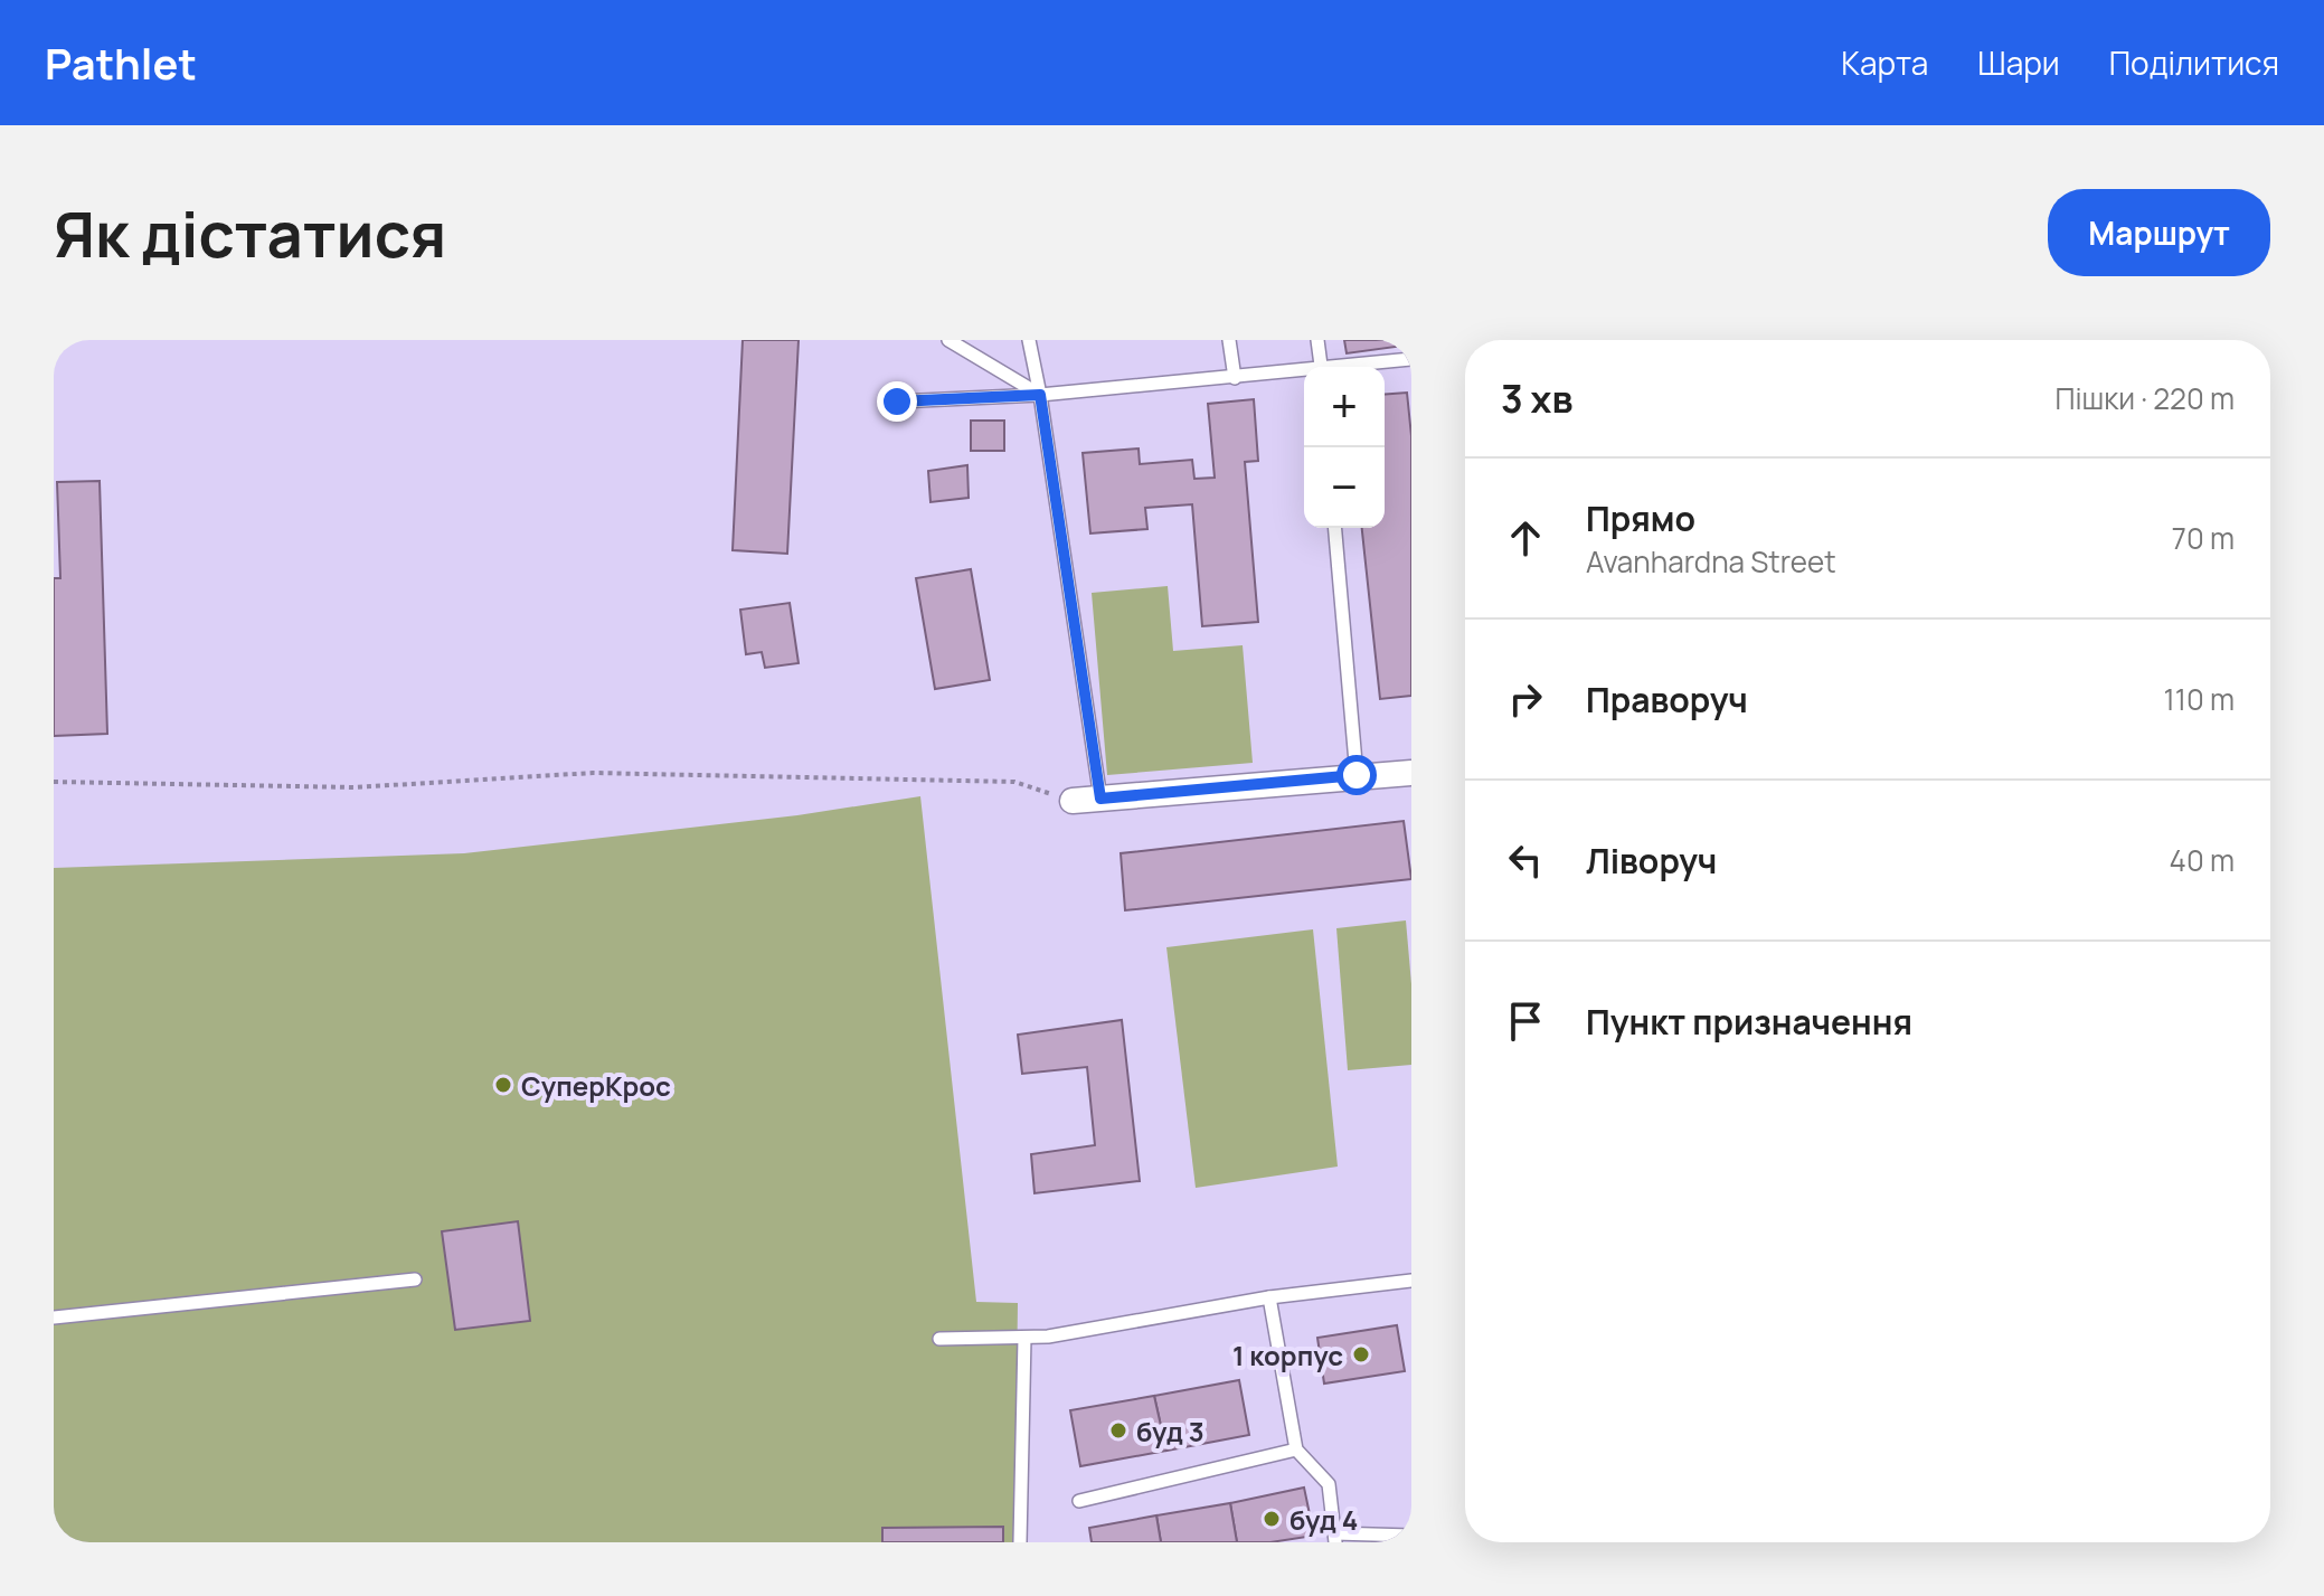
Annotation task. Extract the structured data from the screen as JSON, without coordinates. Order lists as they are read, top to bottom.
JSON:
{
  "places": [
    "СуперКрос",
    "1 корпус",
    "буд 3",
    "буд 4"
  ],
  "page": {
    "header": "Pathlet",
    "nav": ["Карта", "Шари", "Поділитися"],
    "buttons": "Маршрут",
    "title": "Як дістатися",
    "heading": ["3 хв", "Пішки · 220 m"],
    "map_buttons": ["+", "−"],
    "list": [
      ["Прямо", "Avanhardna Street", "70 m"],
      ["Праворуч", "110 m"],
      ["Ліворуч", "40 m"],
      "Пункт призначення"
    ]
  }
}
